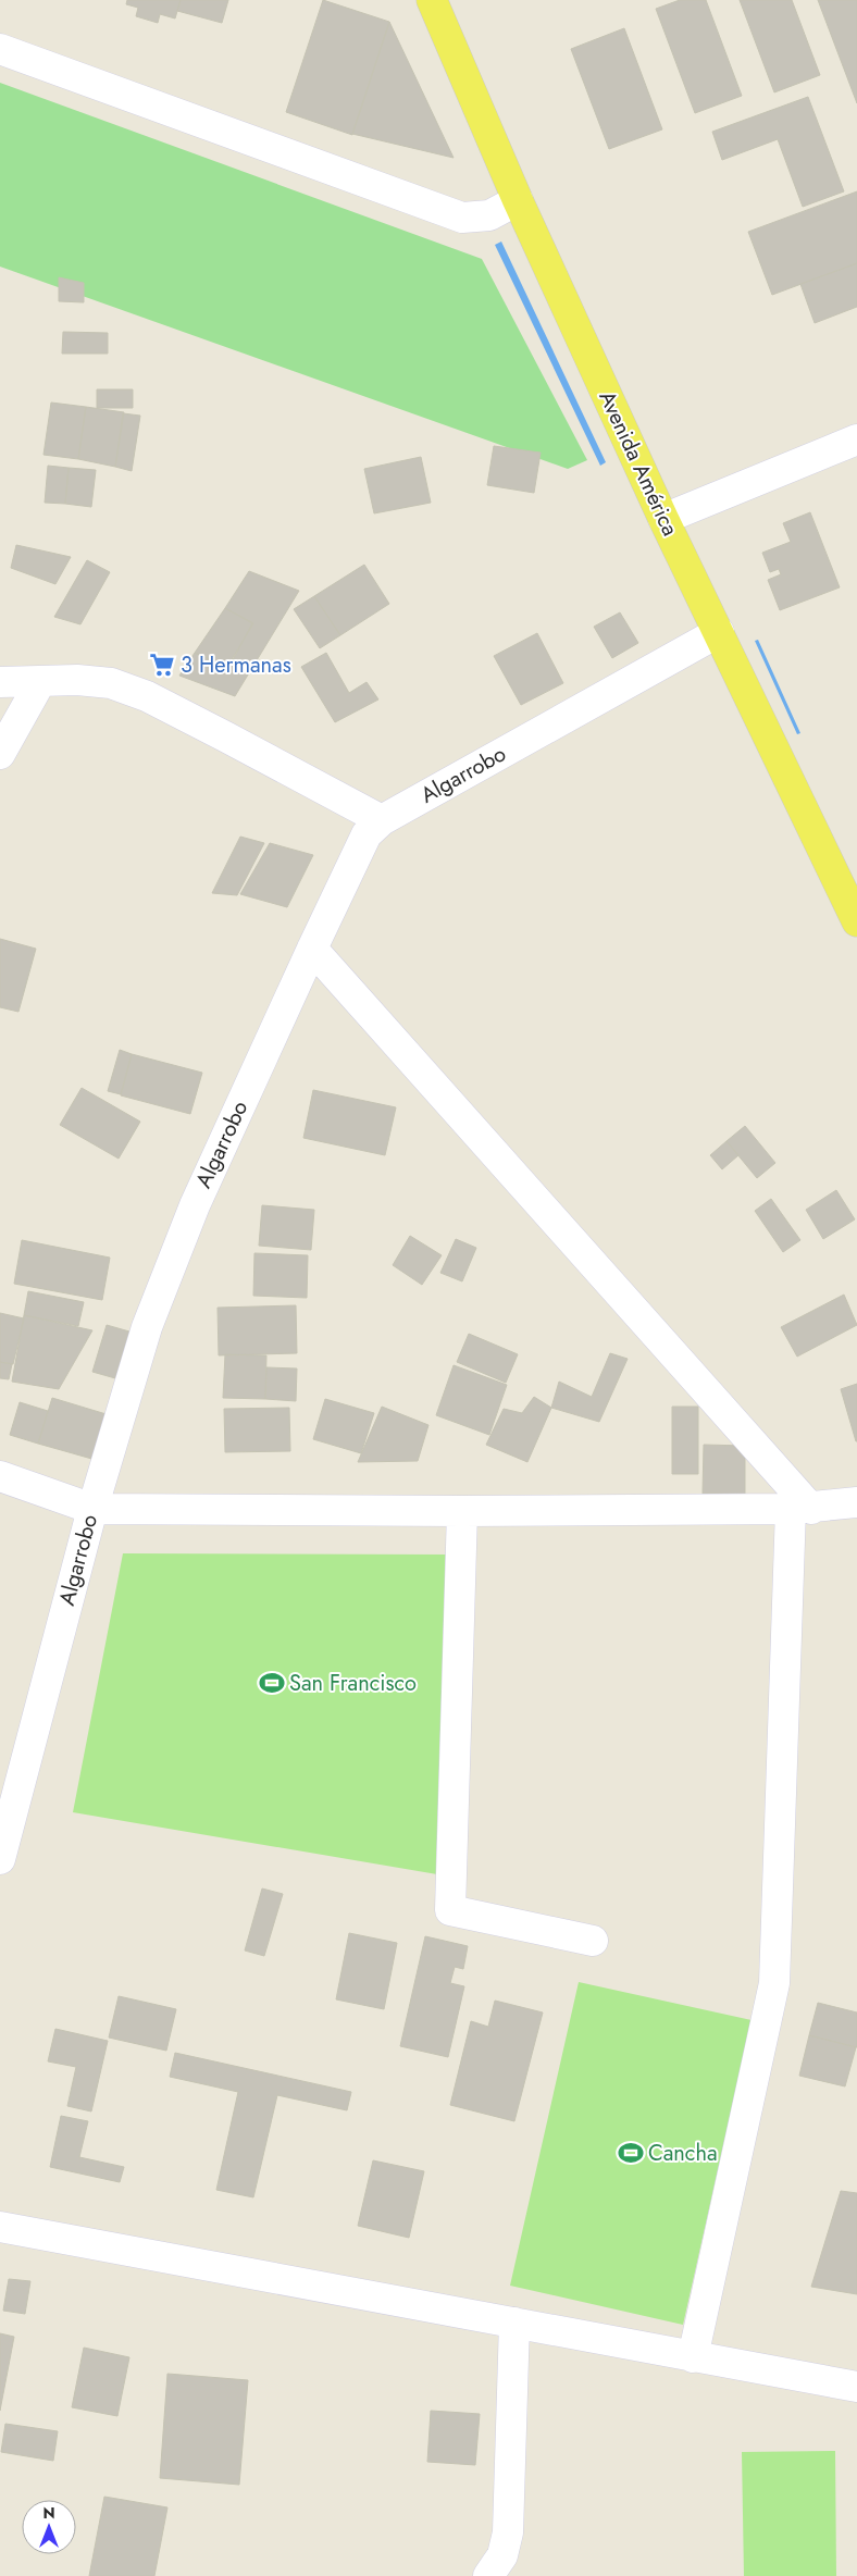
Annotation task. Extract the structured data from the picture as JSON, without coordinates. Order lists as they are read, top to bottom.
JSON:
{
  "streets": {
    "main road": ["Avenida América"],
    "street": ["Algarrobo"]
  },
  "crossings": [
    ["Avenida América", "Algarrobo"]
  ],
  "places": {
    "supermarket": ["3 Hermanas"],
    "sports": ["San Francisco", "Cancha"]
  },
  "north": "top"
}
